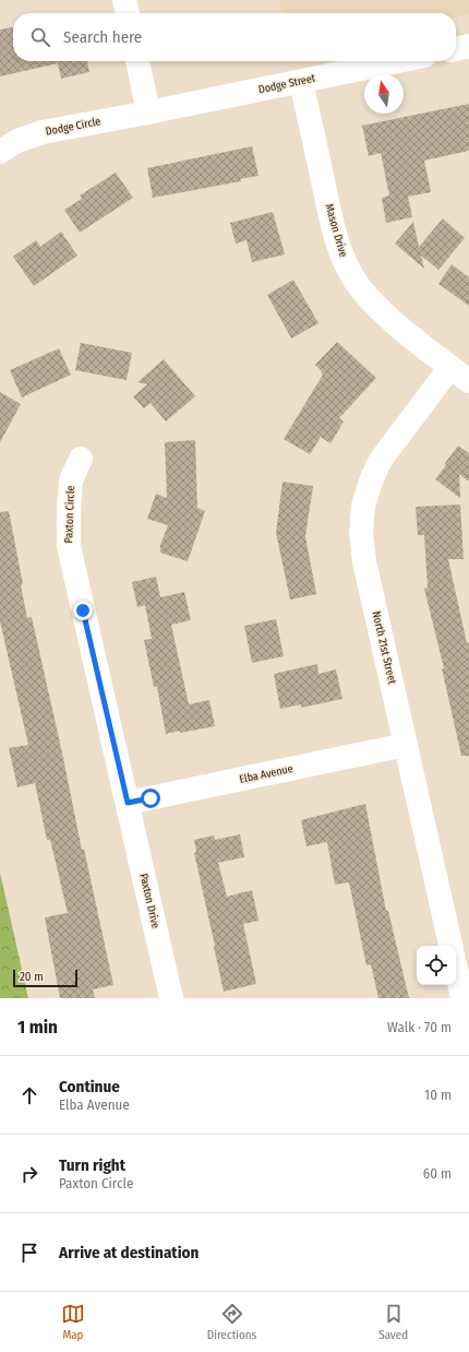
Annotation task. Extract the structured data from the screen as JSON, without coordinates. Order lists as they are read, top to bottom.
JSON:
{
  "streets": {
    "street": [
      "Dodge Street",
      "Dodge Circle",
      "Mason Drive",
      "Paxton Circle",
      "North 21st Street",
      "Elba Avenue",
      "Paxton Drive"
    ]
  },
  "crossings": [
    ["Dodge Street", "Dodge Circle"],
    ["Dodge Street", "Mason Drive"],
    ["Mason Drive", "North 21st Street"],
    ["Paxton Circle", "Elba Avenue"],
    ["Paxton Circle", "Paxton Drive"],
    ["North 21st Street", "Elba Avenue"],
    ["Elba Avenue", "Paxton Drive"]
  ],
  "scale_bar": "20 m",
  "north": "top",
  "page": {
    "search": "Search here",
    "scale": "20 m",
    "heading": ["1 min", "Walk · 70 m"],
    "list": [
      ["Continue", "Elba Avenue", "10 m"],
      ["Turn right", "Paxton Circle", "60 m"],
      "Arrive at destination"
    ],
    "nav": ["Map", "Directions", "Saved"]
  }
}
